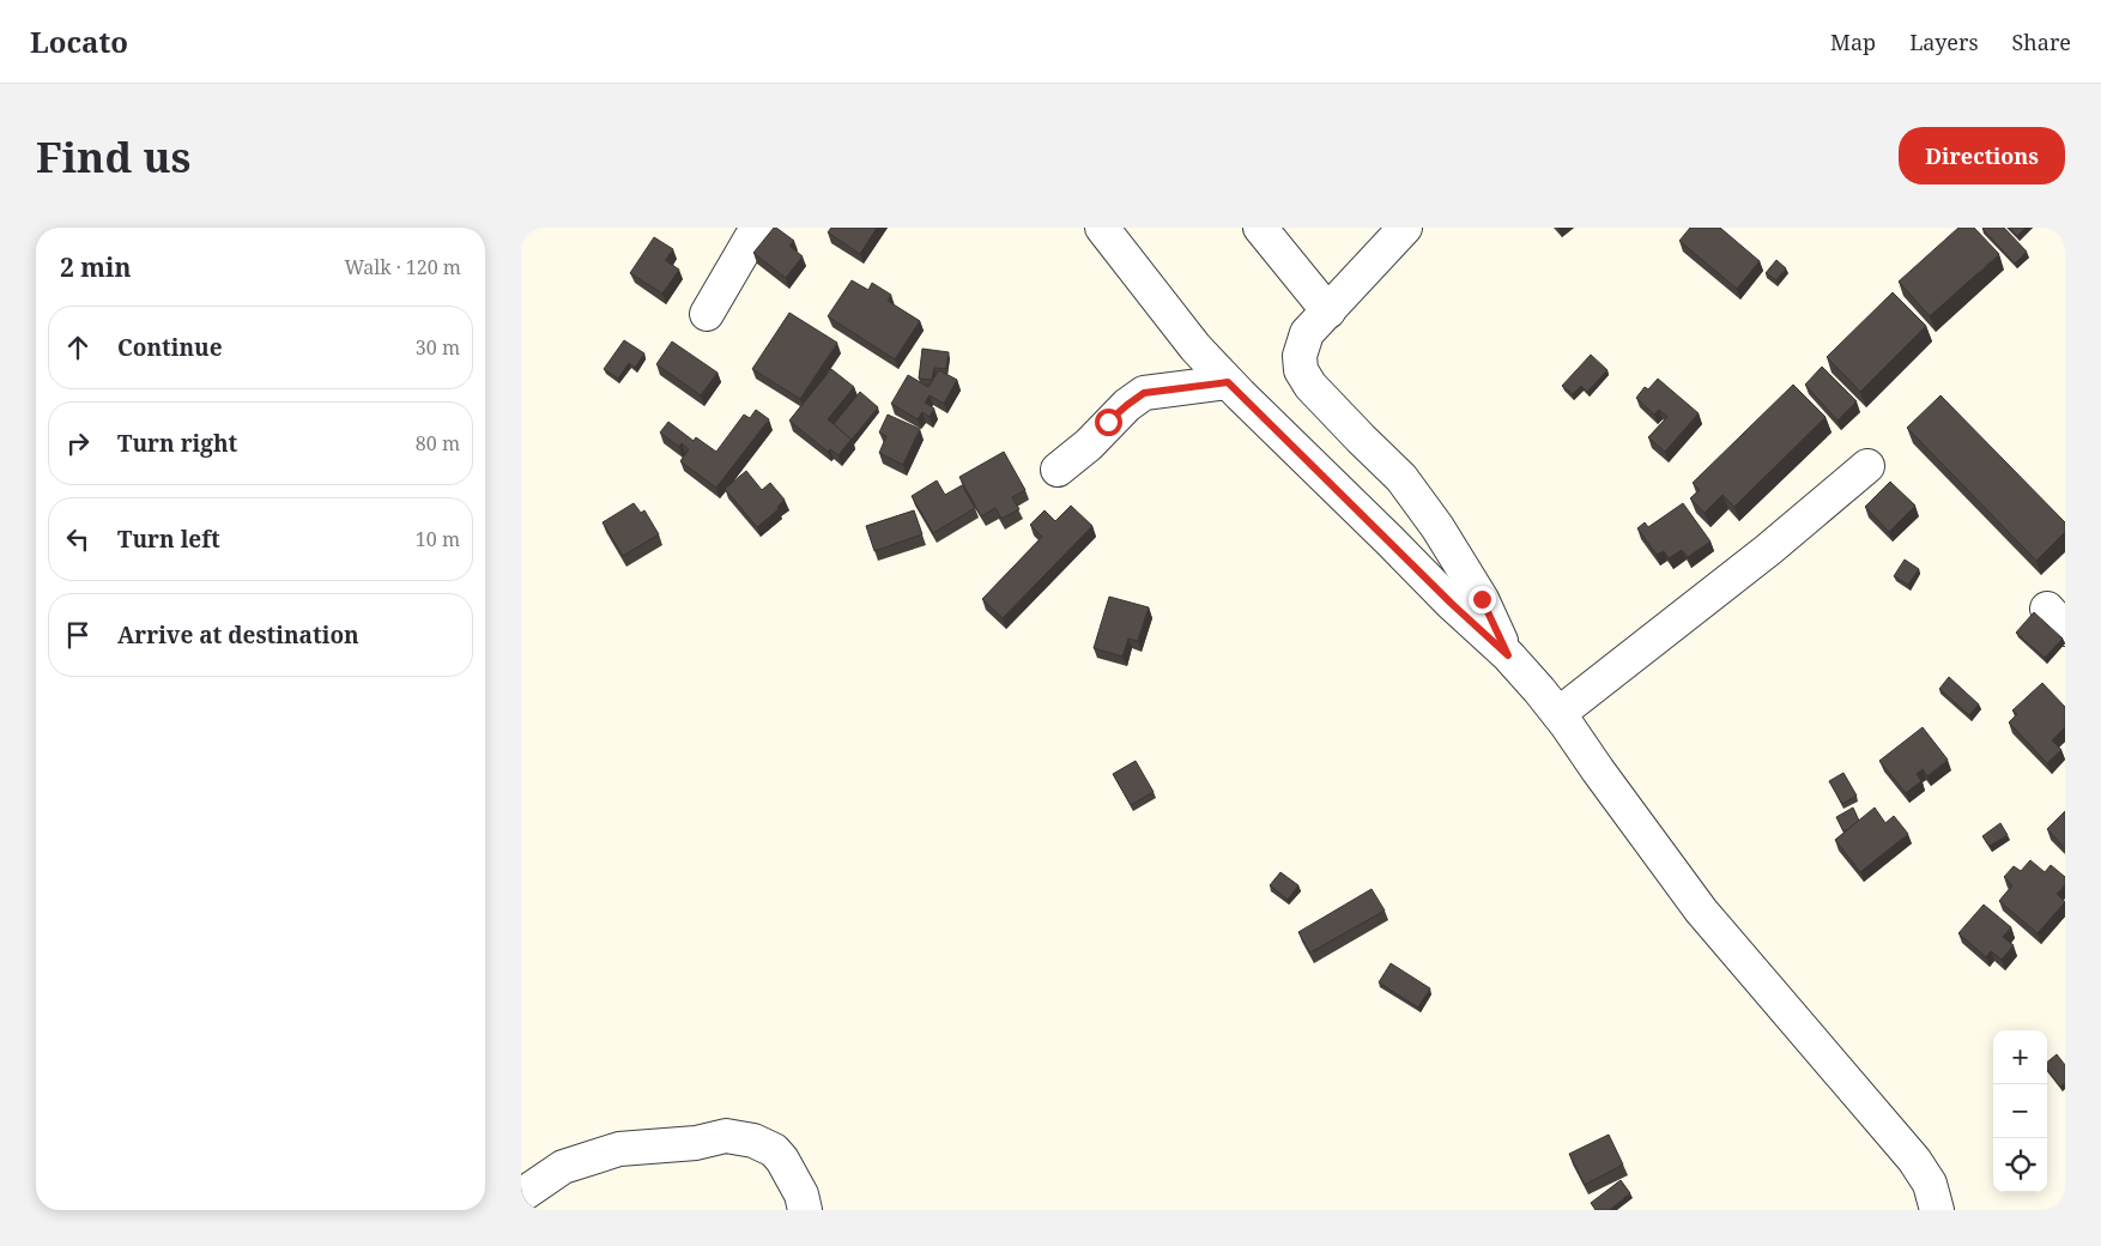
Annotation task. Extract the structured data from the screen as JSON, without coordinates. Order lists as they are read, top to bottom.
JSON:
{
  "page": {
    "header": "Locato",
    "nav": ["Map", "Layers", "Share"],
    "buttons": "Directions",
    "title": "Find us",
    "heading": ["2 min", "Walk · 120 m"],
    "list": [
      ["Continue", "30 m"],
      ["Turn right", "80 m"],
      ["Turn left", "10 m"],
      "Arrive at destination"
    ],
    "map_buttons": ["+", "−"]
  }
}
